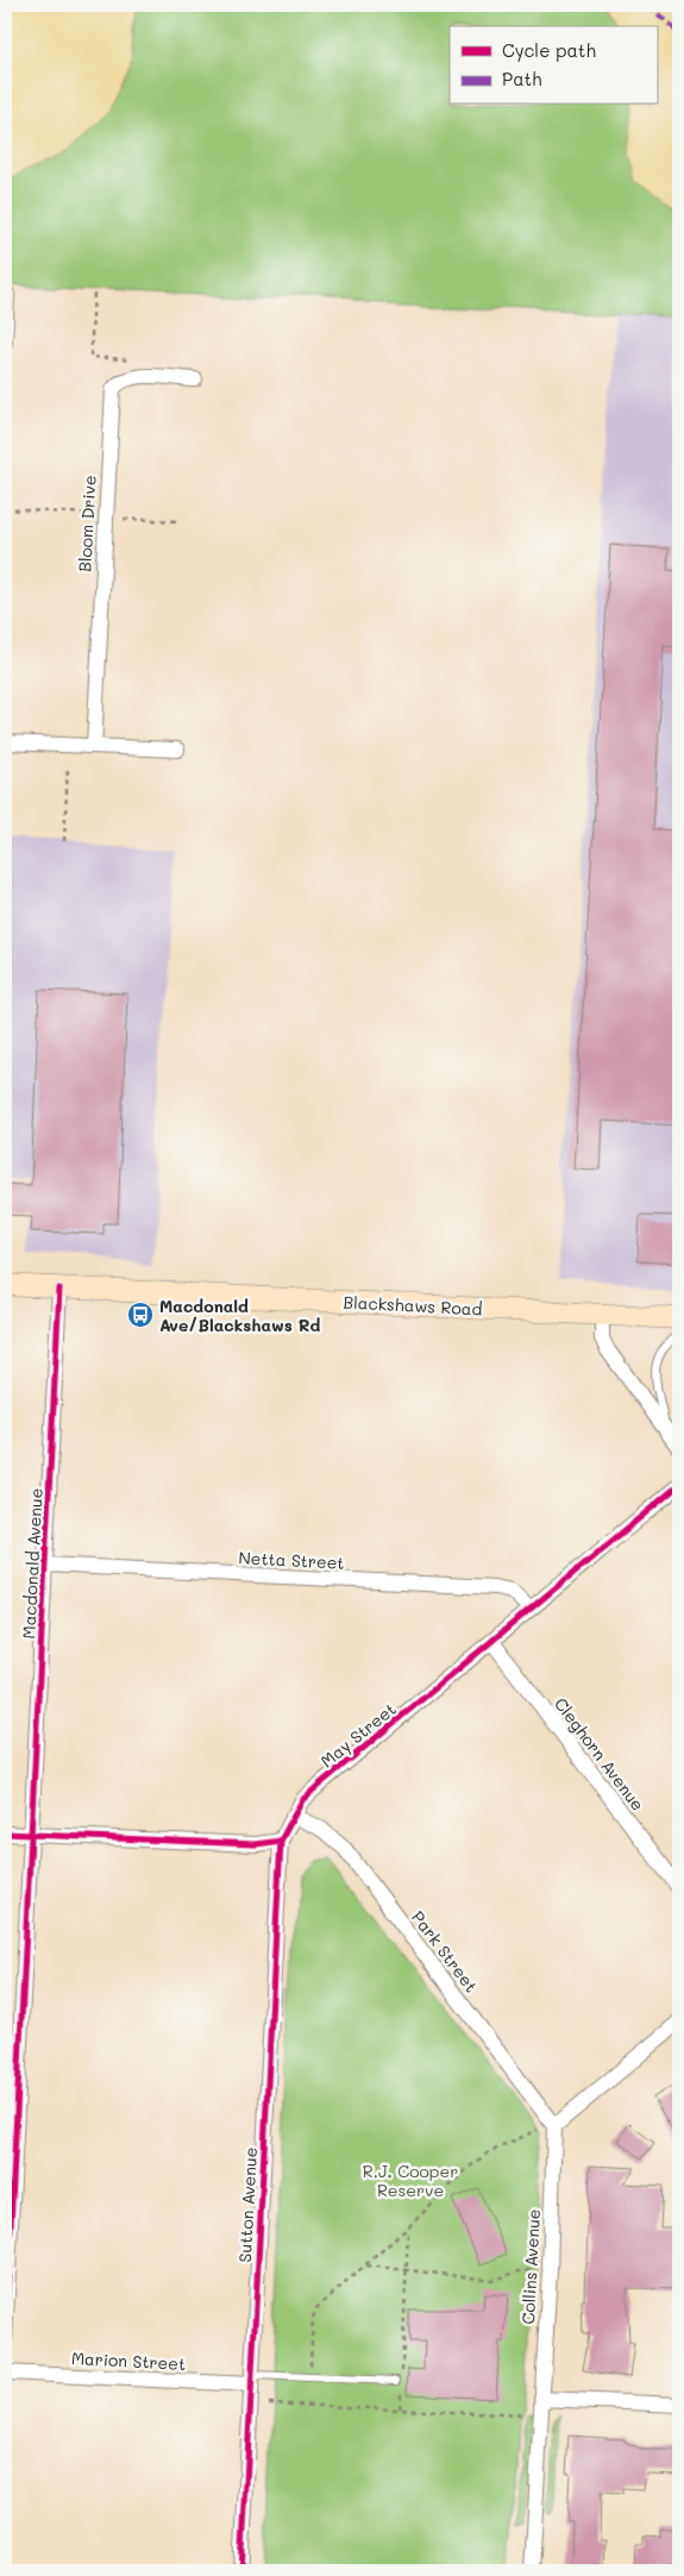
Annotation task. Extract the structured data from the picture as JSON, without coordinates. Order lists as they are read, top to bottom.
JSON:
{
  "streets": {
    "main road": ["Blackshaws Road"],
    "street": [
      "Bloom Drive",
      "Netta Street",
      "Macdonald Avenue",
      "May Street",
      "Cleghorn Avenue",
      "Park Street",
      "Sutton Avenue",
      "Collins Avenue",
      "Marion Street"
    ]
  },
  "crossings": [
    ["Blackshaws Road", "Macdonald Avenue"],
    ["Netta Street", "Macdonald Avenue"],
    ["Netta Street", "May Street"],
    ["May Street", "Cleghorn Avenue"],
    ["May Street", "Park Street"],
    ["May Street", "Sutton Avenue"],
    ["Park Street", "Collins Avenue"],
    ["Sutton Avenue", "Marion Street"]
  ],
  "parks": ["R.J. Cooper Reserve"],
  "places": {
    "bus stop": ["Macdonald Ave/Blackshaws Rd"]
  },
  "legend": ["Cycle path", "Path"]
}
